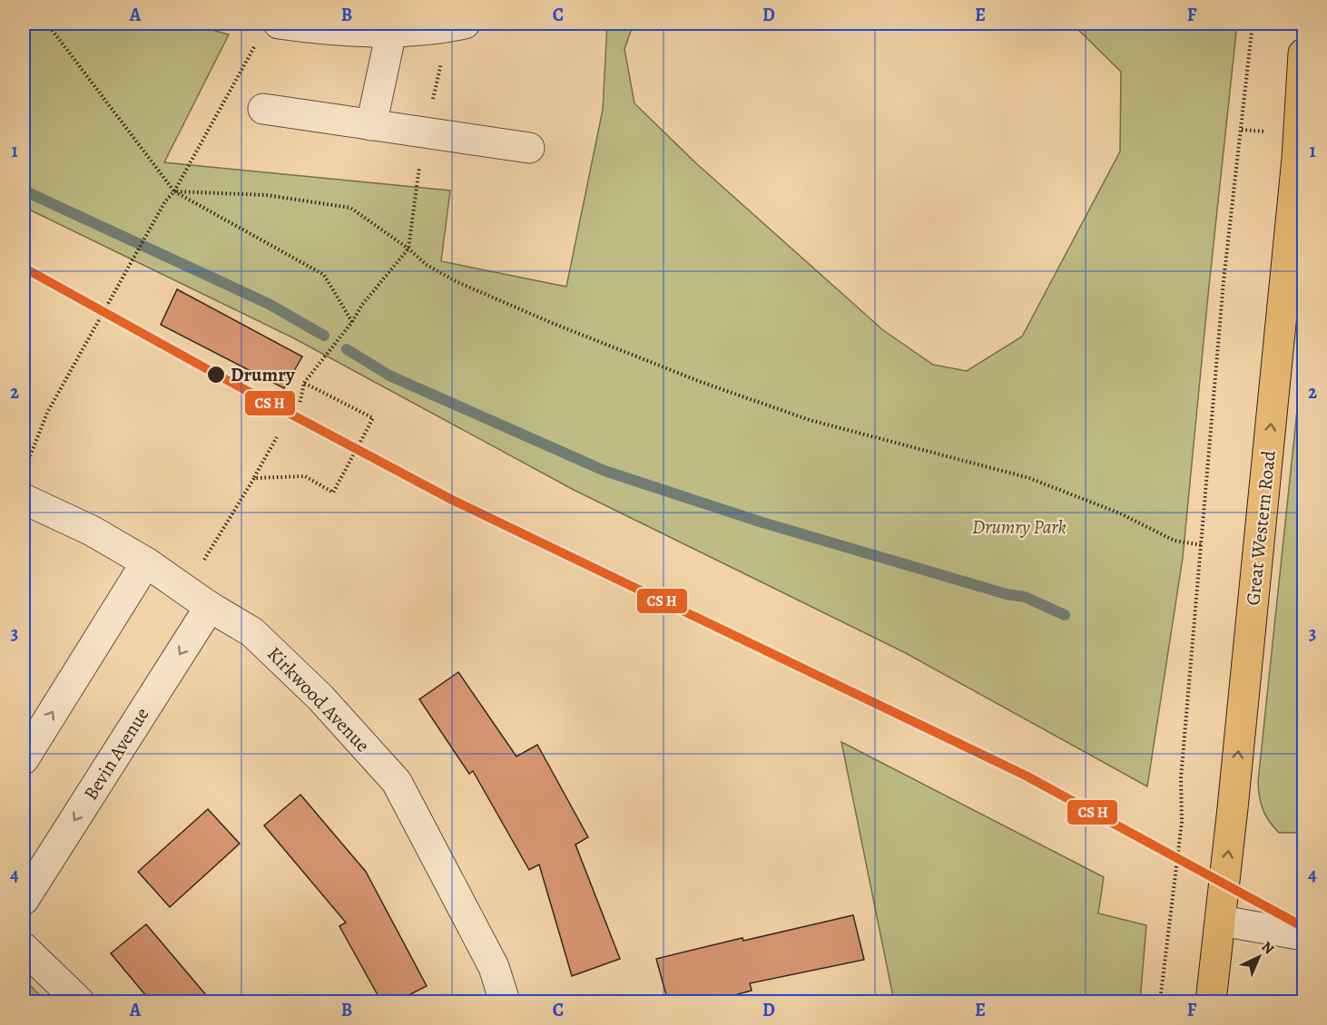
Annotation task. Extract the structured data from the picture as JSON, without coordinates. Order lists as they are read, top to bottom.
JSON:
{
  "streets": {
    "main road": ["Great Western Road"],
    "street": ["Kirkwood Avenue", "Bevin Avenue"]
  },
  "crossings": [
    ["Kirkwood Avenue", "Bevin Avenue"]
  ],
  "one_way": ["Great Western Road"],
  "parks": ["Drumry Park"],
  "places": ["Drumry"],
  "north": "top right",
  "grid": {
    "columns": [
      "A",
      "B",
      "C",
      "D",
      "E",
      "F"
    ],
    "rows": [
      "1",
      "2",
      "3",
      "4"
    ]
  }
}
